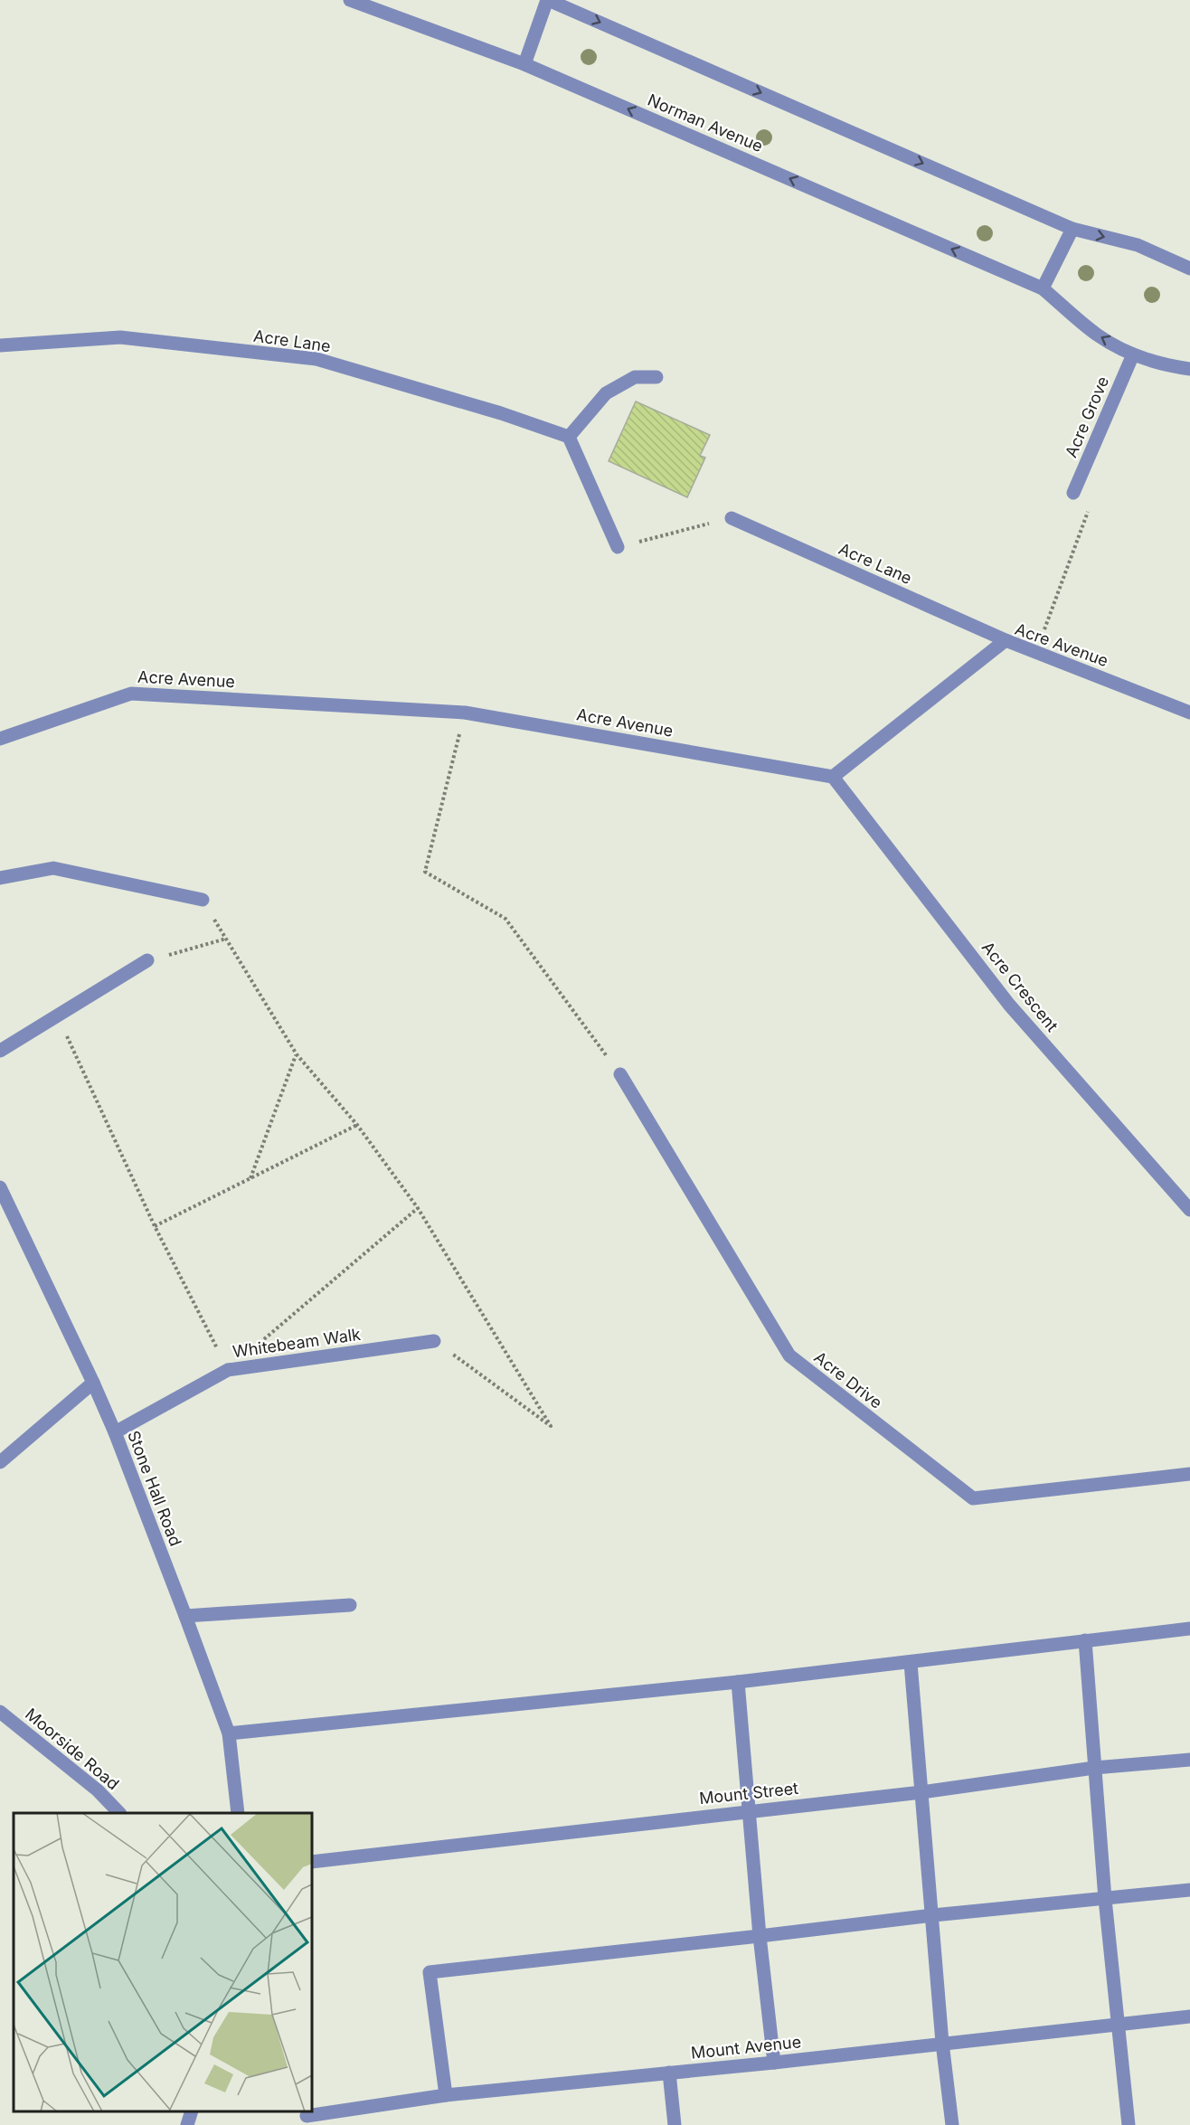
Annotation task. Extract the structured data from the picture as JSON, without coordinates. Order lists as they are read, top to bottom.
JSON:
{
  "streets": {
    "street": [
      "Norman Avenue",
      "Acre Lane",
      "Acre Grove",
      "Acre Avenue",
      "Acre Crescent",
      "Whitebeam Walk",
      "Acre Drive",
      "Stone Hall Road",
      "Moorside Road",
      "Mount Street",
      "Mount Avenue"
    ]
  },
  "crossings": [
    ["Norman Avenue", "Acre Grove"],
    ["Acre Lane", "Acre Avenue"],
    ["Acre Avenue", "Acre Crescent"],
    ["Whitebeam Walk", "Stone Hall Road"]
  ]
}
